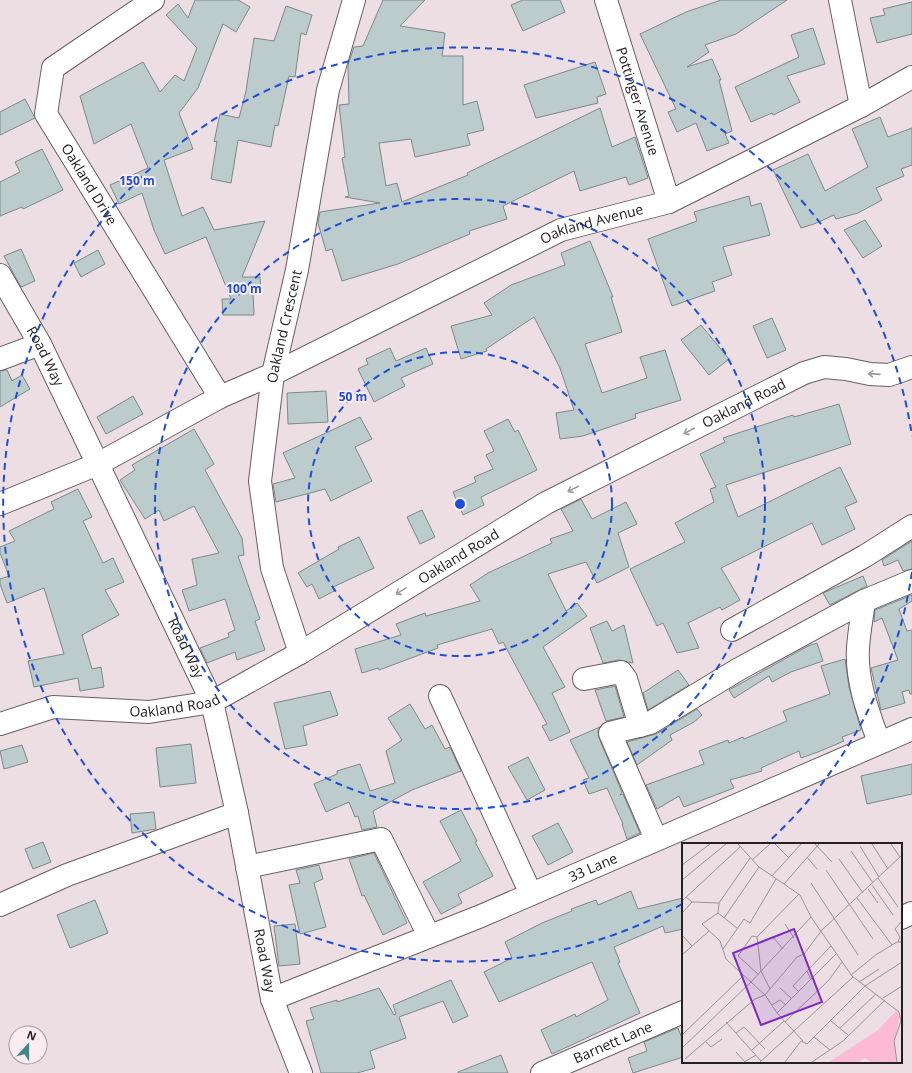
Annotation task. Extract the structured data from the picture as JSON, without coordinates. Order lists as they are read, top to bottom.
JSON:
{
  "streets": {
    "street": [
      "Pottinger Avenue",
      "Oakland Drive",
      "Oakland Avenue",
      "Oakland Crescent",
      "Road Way",
      "Oakland Road",
      "33 Lane",
      "Barnett Lane"
    ]
  },
  "crossings": [
    ["Pottinger Avenue", "Oakland Avenue"],
    ["Oakland Drive", "Oakland Avenue"],
    ["Oakland Avenue", "Oakland Crescent"],
    ["Oakland Avenue", "Road Way"],
    ["Oakland Crescent", "Oakland Road"],
    ["Road Way", "Oakland Road"],
    ["Road Way", "33 Lane"]
  ],
  "north": "top",
  "rings": ["150 m", "100 m", "50 m"]
}
